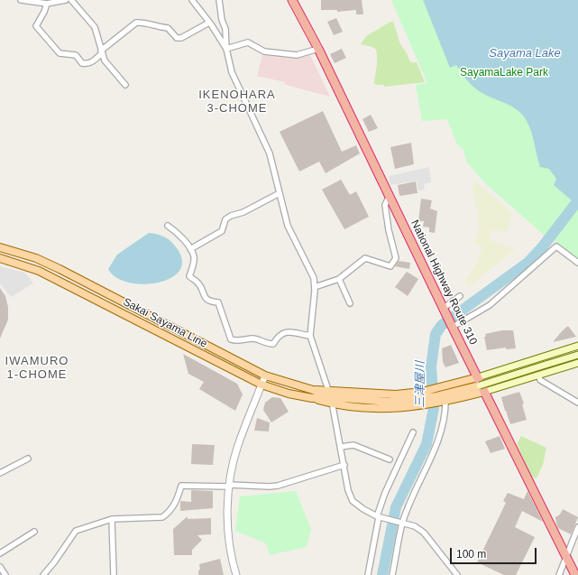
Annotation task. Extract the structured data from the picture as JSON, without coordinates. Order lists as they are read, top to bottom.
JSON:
{
  "streets": {
    "highway": ["National Highway Route 310"],
    "main road": ["Sakai Sayama Line"]
  },
  "crossings": [
    ["National Highway Route 310", "Sakai Sayama Line"]
  ],
  "districts": ["IKENOHARA 3-CHOME", "IWAMURO 1-CHOME"],
  "water": ["Sayama Lake", "三津屋川"],
  "parks": ["SayamaLake Park"],
  "scale_bar": "100 m"
}
